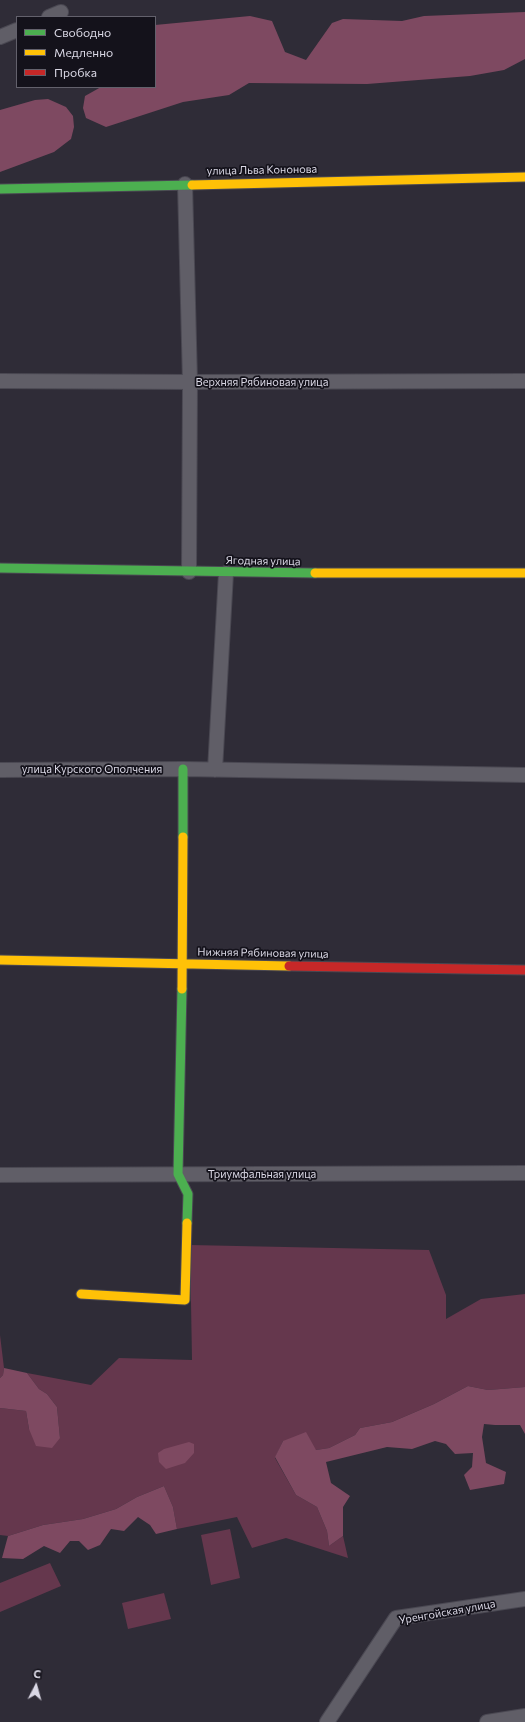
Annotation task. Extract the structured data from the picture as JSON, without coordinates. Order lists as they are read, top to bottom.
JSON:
{
  "streets": {
    "street": [
      "улица Льва Кононова",
      "Верхняя Рябиновая улица",
      "Ягодная улица",
      "улица Курского Ополчения",
      "Нижняя Рябиновая улица",
      "Триумфальная улица",
      "Уренгойская улица"
    ]
  },
  "legend": ["Свободно", "Медленно", "Пробка"],
  "north": "top"
}
